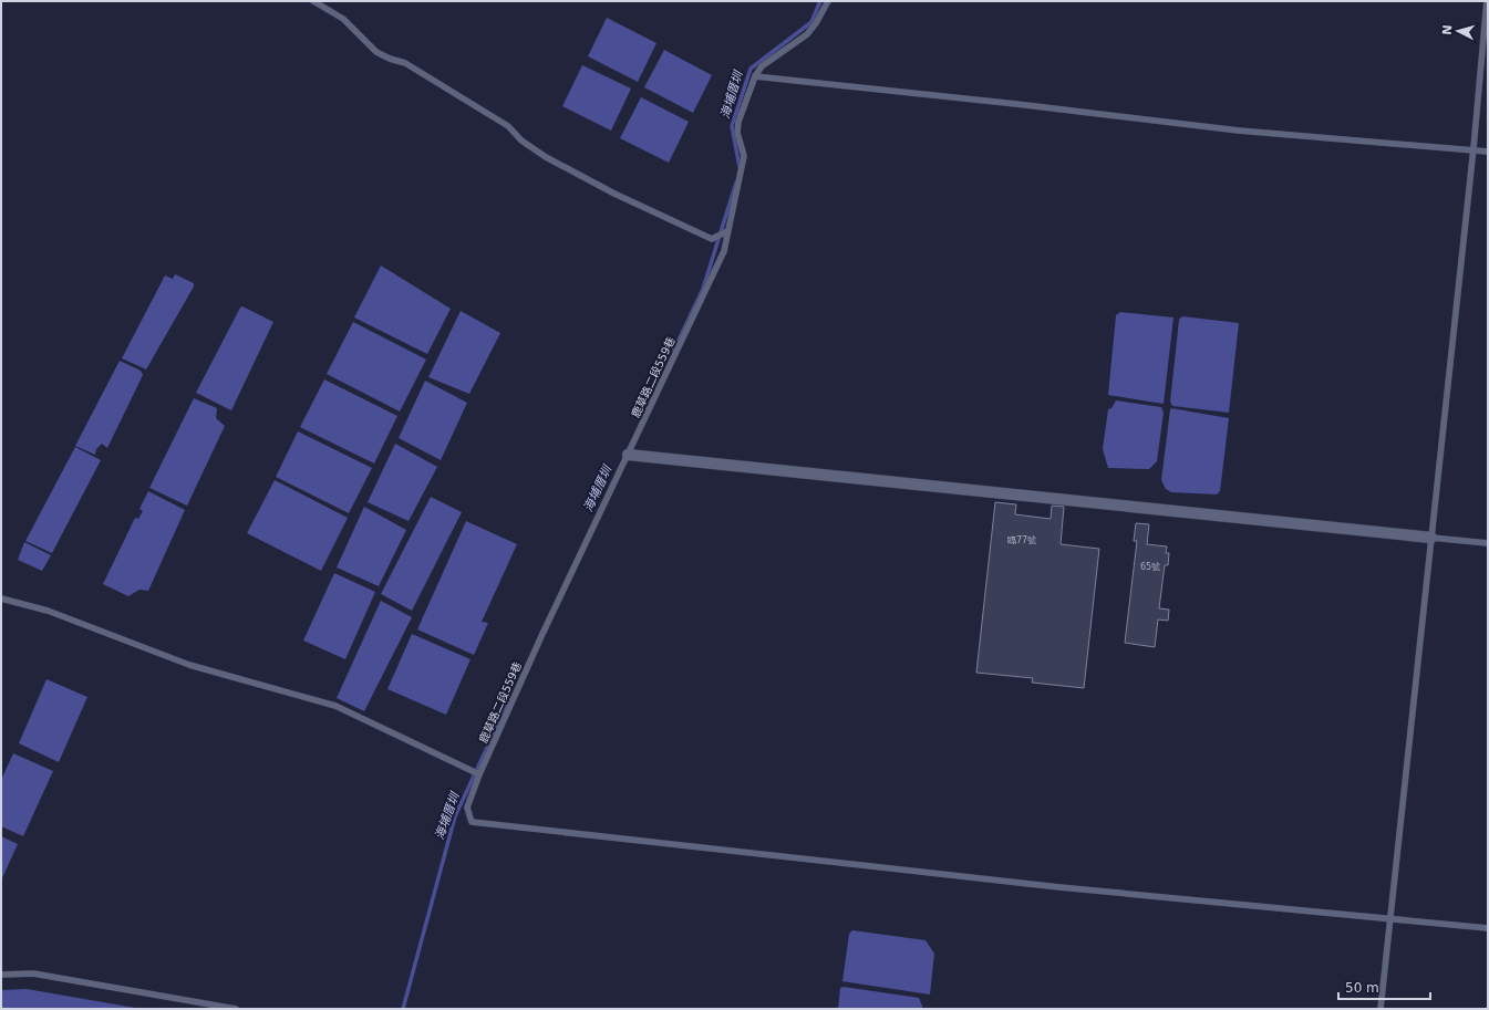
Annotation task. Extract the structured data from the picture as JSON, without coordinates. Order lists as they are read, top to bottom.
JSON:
{
  "streets": {
    "lane": ["鹿草路二段559巷"]
  },
  "water": ["海埔厝圳"],
  "house_numbers": ["臨77號", "65號"],
  "scale_bar": "50 m",
  "north": "left"
}
